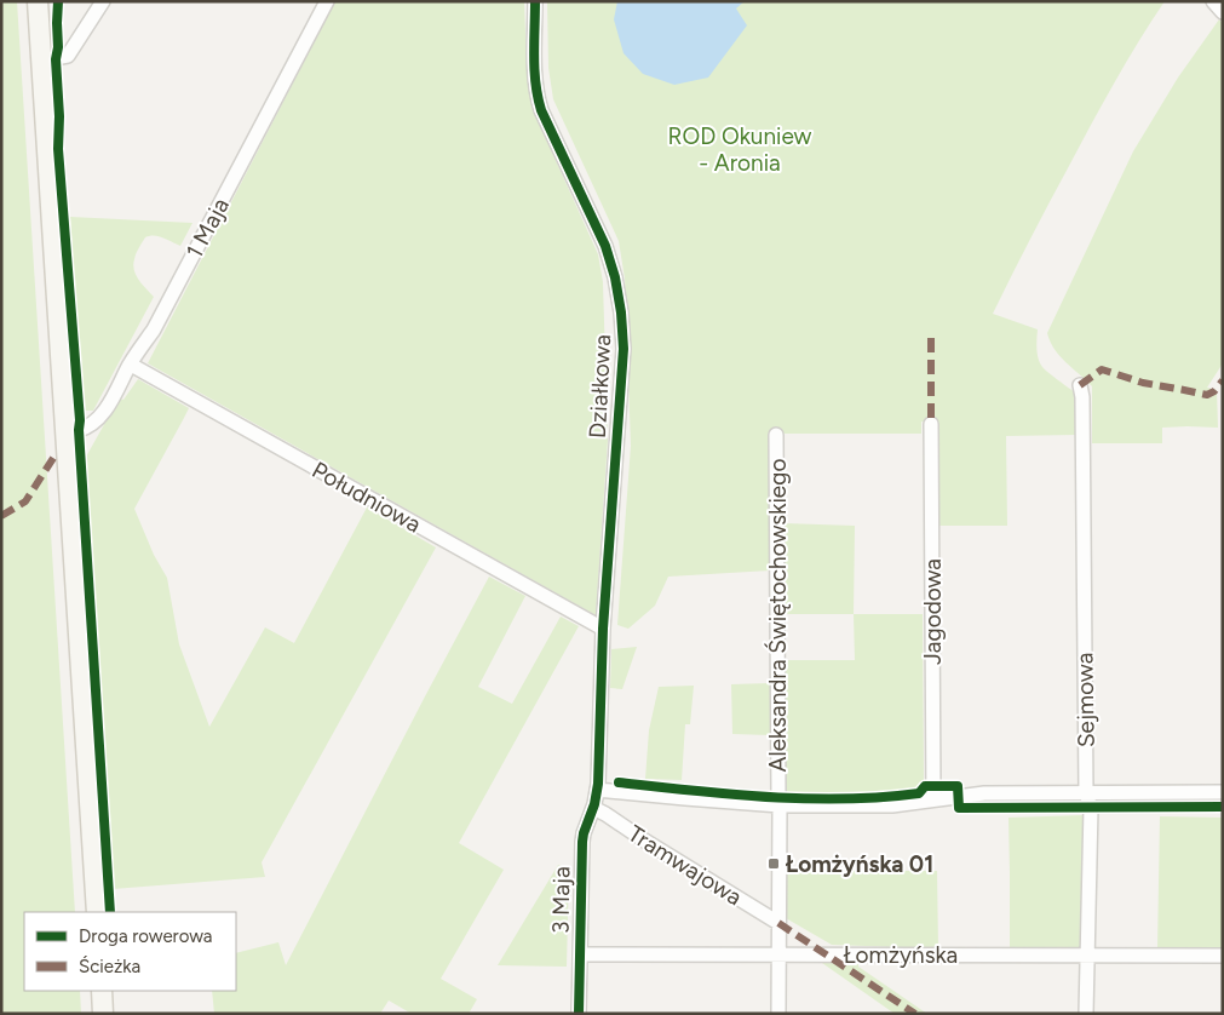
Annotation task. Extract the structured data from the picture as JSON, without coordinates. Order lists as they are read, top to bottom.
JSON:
{
  "streets": {
    "street": [
      "1 Maja",
      "Działkowa",
      "Południowa",
      "Jagodowa",
      "Aleksandra Świętochowskiego",
      "Sejmowa",
      "Tramwajowa",
      "3 Maja",
      "Łomżyńska"
    ]
  },
  "crossings": [
    ["1 Maja", "Południowa"],
    ["Działkowa", "Południowa"],
    ["Działkowa", "3 Maja"],
    ["Aleksandra Świętochowskiego", "Tramwajowa"],
    ["Aleksandra Świętochowskiego", "Łomżyńska"],
    ["Sejmowa", "Łomżyńska"],
    ["Tramwajowa", "3 Maja"],
    ["3 Maja", "Łomżyńska"]
  ],
  "parks": ["ROD Okuniew - Aronia"],
  "places": {
    "transit": ["Łomżyńska 01"]
  },
  "legend": ["Droga rowerowa", "Ścieżka"]
}
